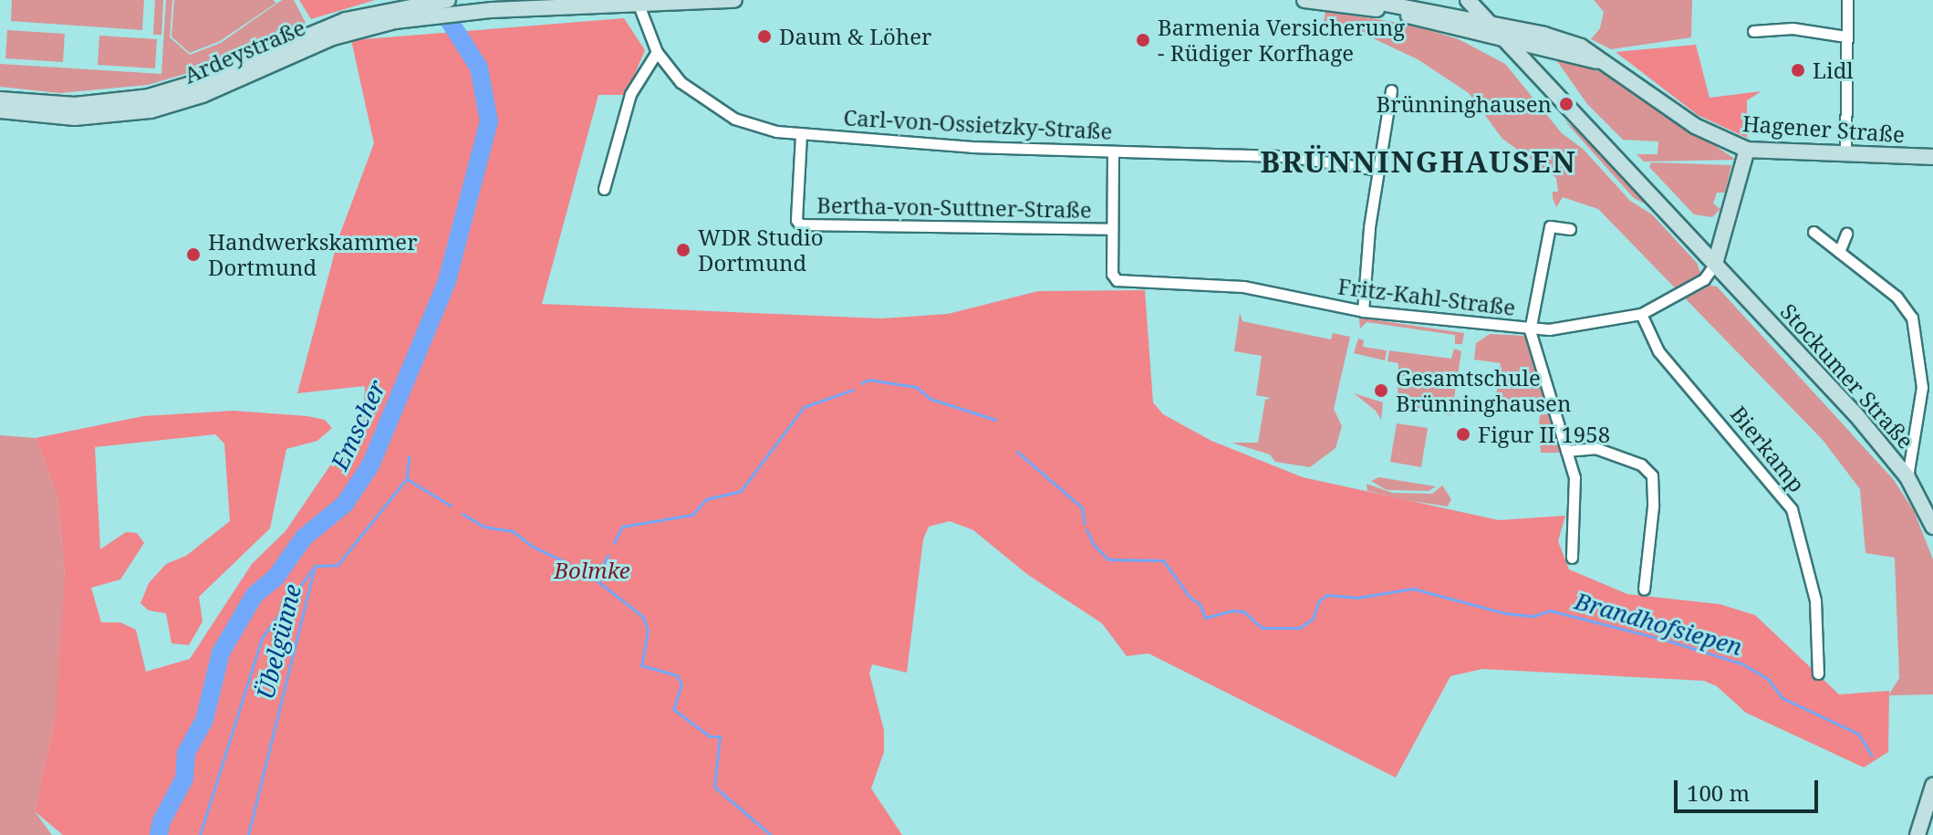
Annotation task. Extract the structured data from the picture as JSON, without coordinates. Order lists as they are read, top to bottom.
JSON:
{
  "streets": {
    "main road": ["Ardeystraße", "Hagener Straße", "Stockumer Straße"],
    "street": [
      "Carl-von-Ossietzky-Straße",
      "Bertha-von-Suttner-Straße",
      "Fritz-Kahl-Straße",
      "Bierkamp"
    ]
  },
  "crossings": [
    ["Ardeystraße", "Carl-von-Ossietzky-Straße"],
    ["Carl-von-Ossietzky-Straße", "Bertha-von-Suttner-Straße"],
    ["Hagener Straße", "Stockumer Straße"],
    ["Bertha-von-Suttner-Straße", "Fritz-Kahl-Straße"],
    ["Fritz-Kahl-Straße", "Stockumer Straße"],
    ["Fritz-Kahl-Straße", "Bierkamp"]
  ],
  "districts": ["BRÜNNINGHAUSEN"],
  "water": ["Emscher", "Brandhofsiepen", "Übelgünne"],
  "parks": ["Bolmke"],
  "places": [
    "Daum & Löher",
    "Barmenia Versicherung - Rüdiger Korfhage",
    "Lidl",
    "Brünninghausen",
    "WDR Studio Dortmund",
    "Handwerkskammer Dortmund",
    "Gesamtschule Brünninghausen",
    "Figur II 1958"
  ],
  "scale_bar": "100 m"
}
